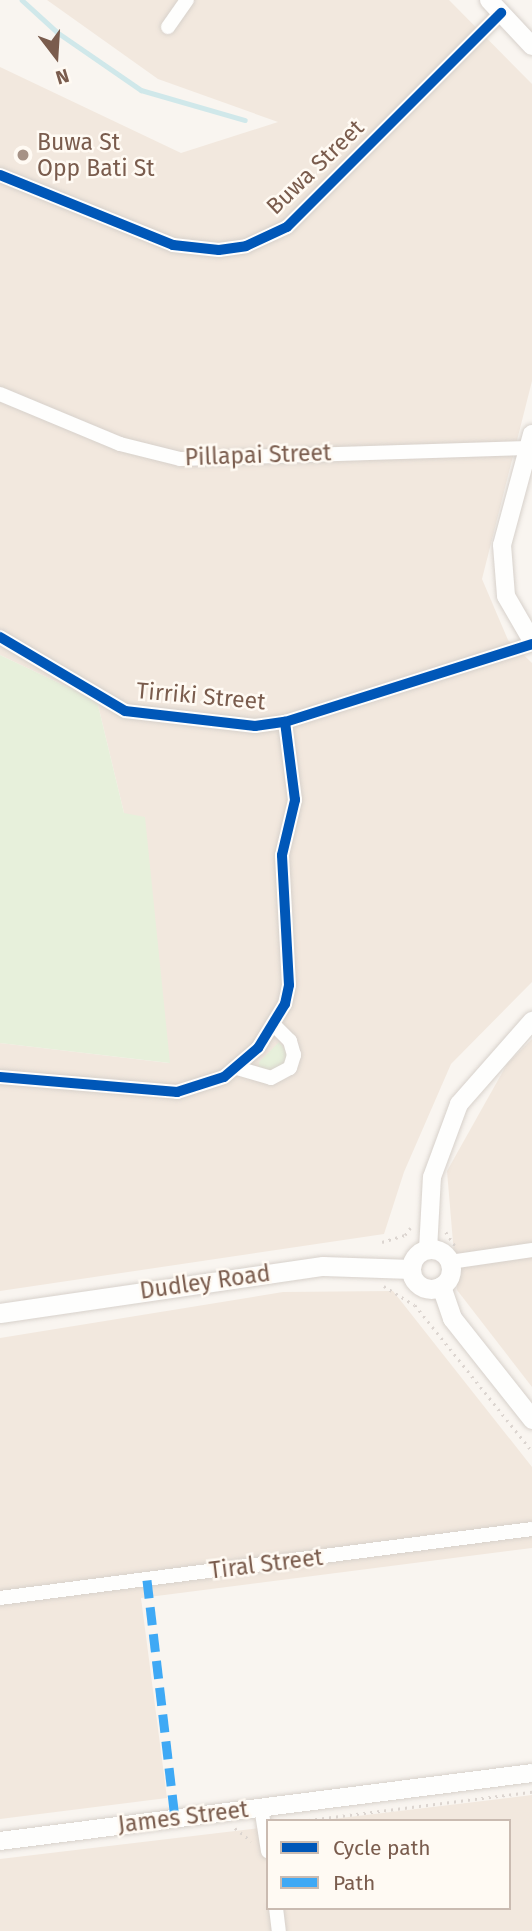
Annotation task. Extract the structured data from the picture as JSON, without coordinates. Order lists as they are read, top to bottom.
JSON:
{
  "streets": {
    "main road": ["Dudley Road"],
    "street": [
      "Buwa Street",
      "Pillapai Street",
      "Tirriki Street",
      "Tiral Street",
      "James Street"
    ]
  },
  "places": ["Buwa St Opp Bati St"],
  "legend": ["Cycle path", "Path"],
  "north": "bottom"
}
